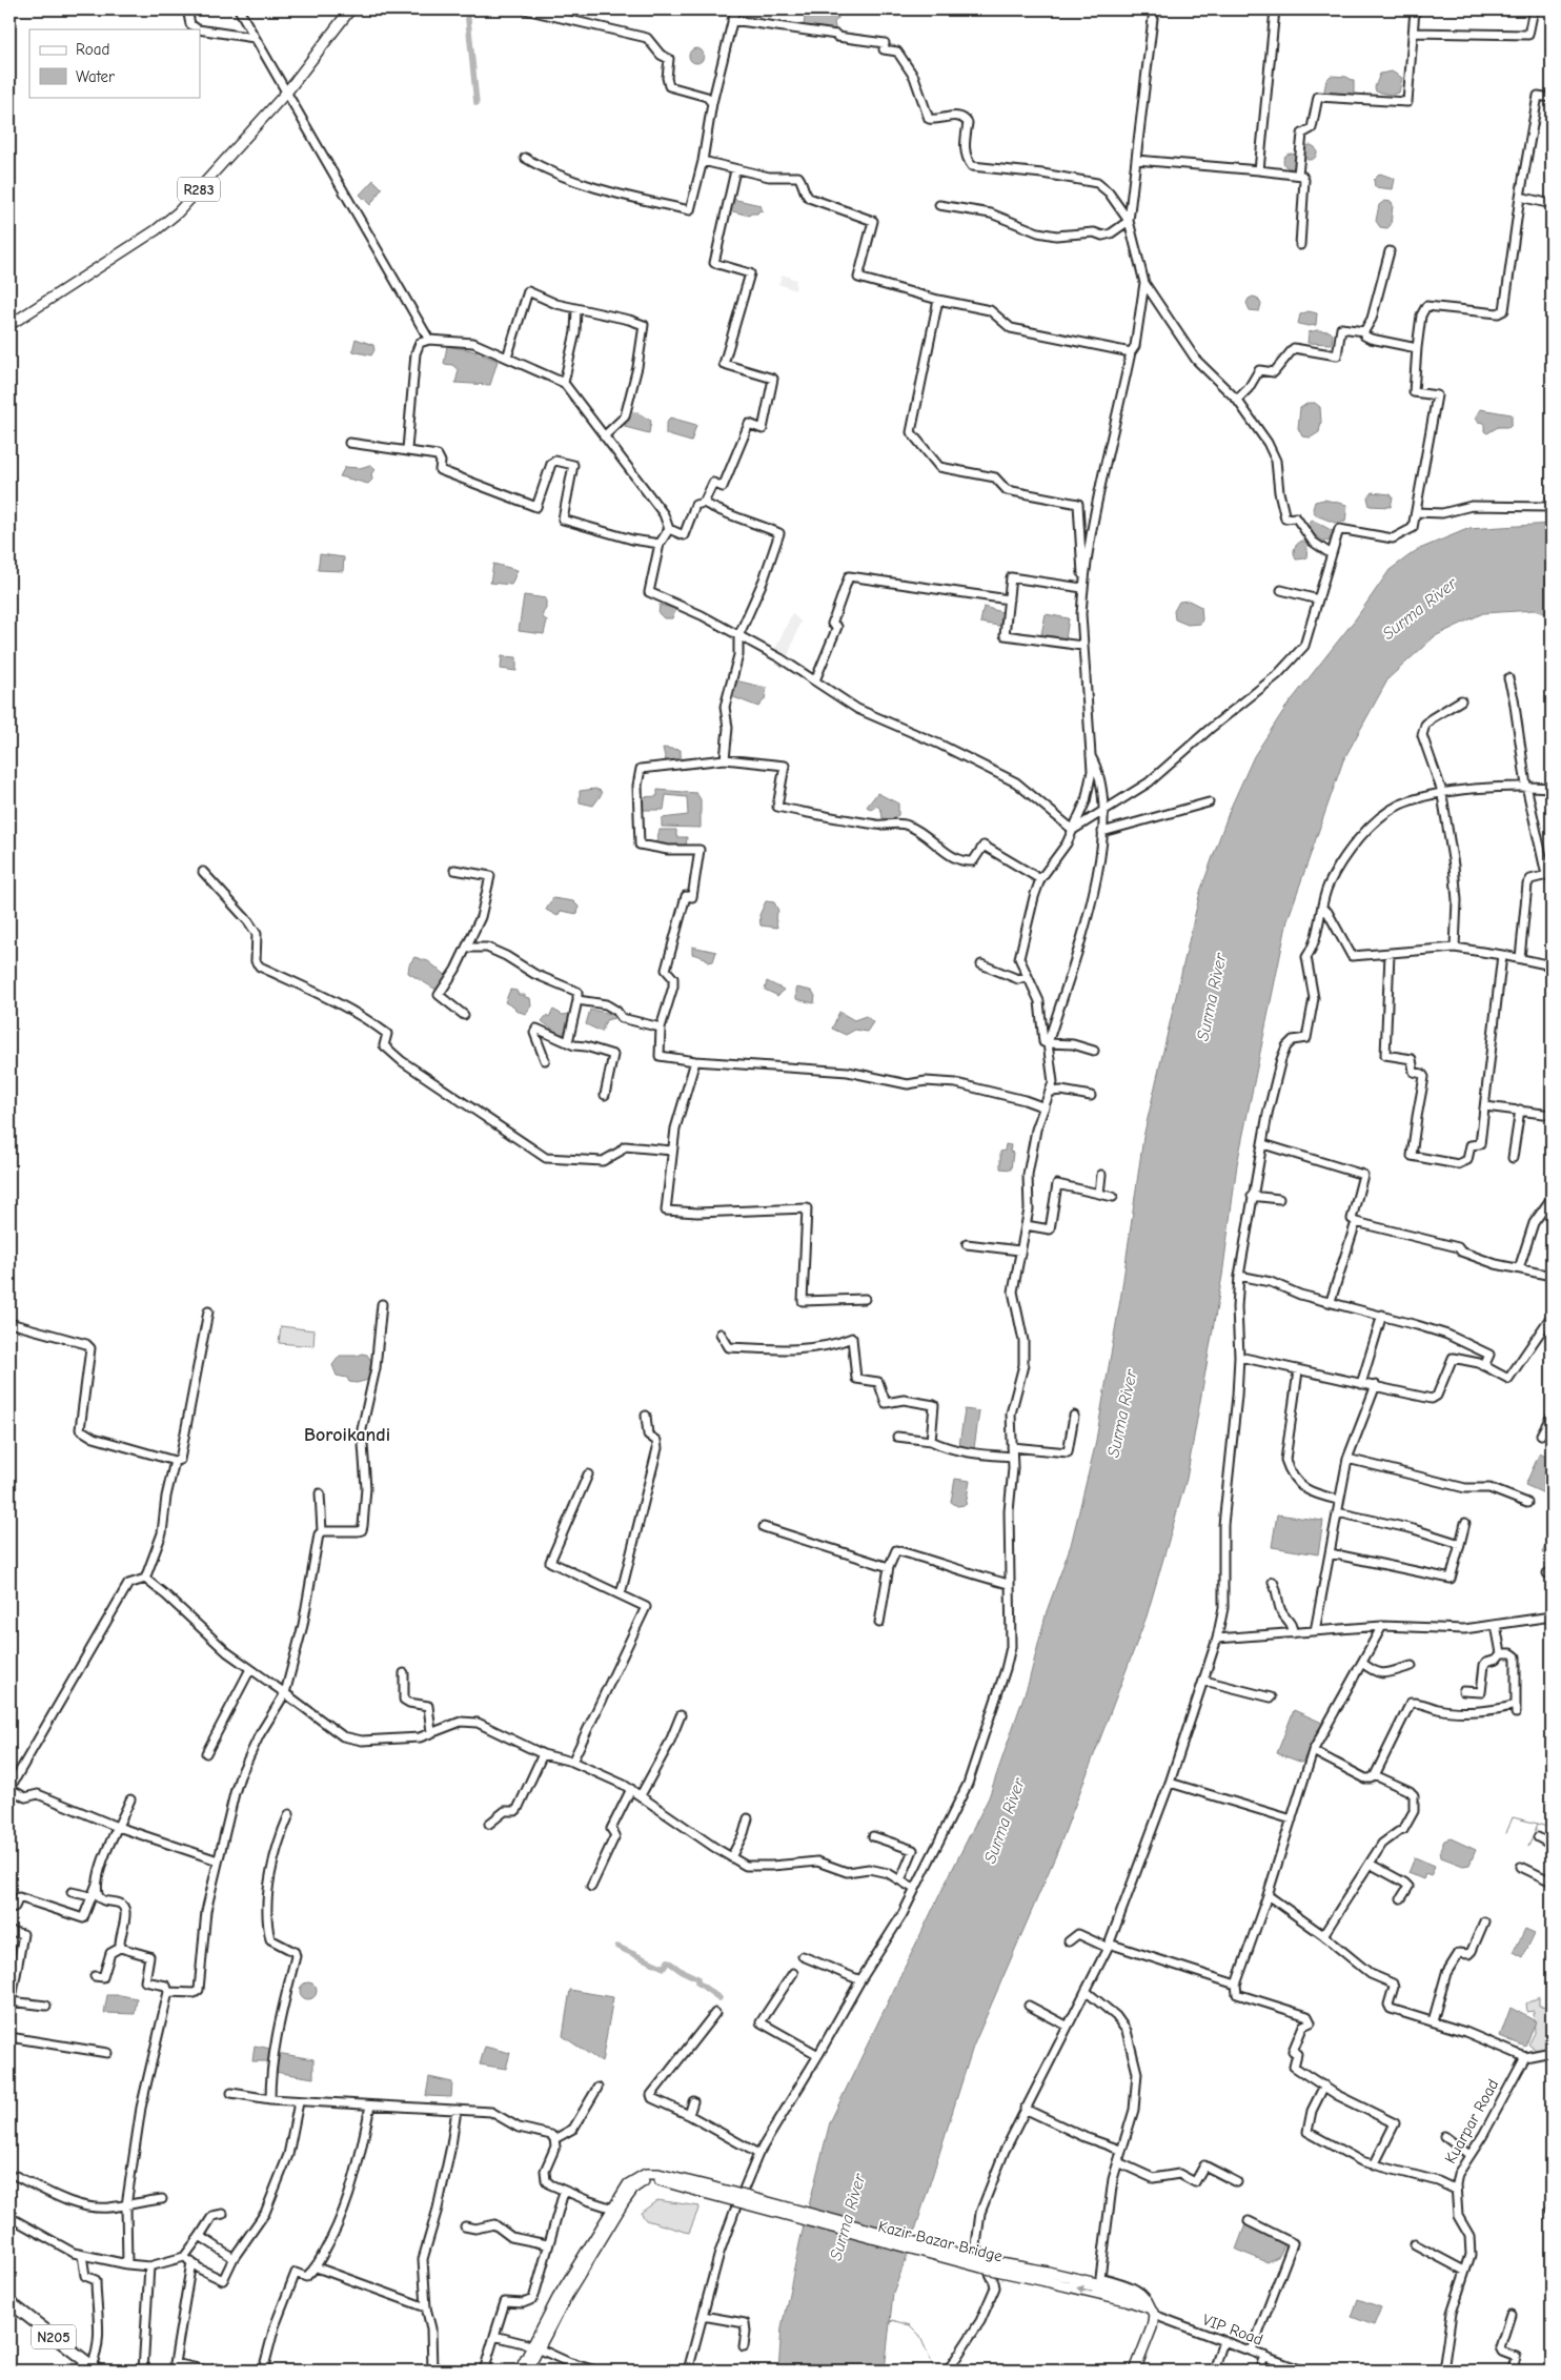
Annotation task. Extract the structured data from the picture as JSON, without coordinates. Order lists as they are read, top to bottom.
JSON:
{
  "streets": {
    "highway": ["N205"],
    "main road": ["R283", "Kazir Bazar Bridge"],
    "street": ["Kuarpar Road", "VIP Road"]
  },
  "crossings": [
    ["Kazir Bazar Bridge", "VIP Road"]
  ],
  "districts": ["Boroikandi"],
  "water": ["Surma River"],
  "legend": ["Road", "Water"]
}
